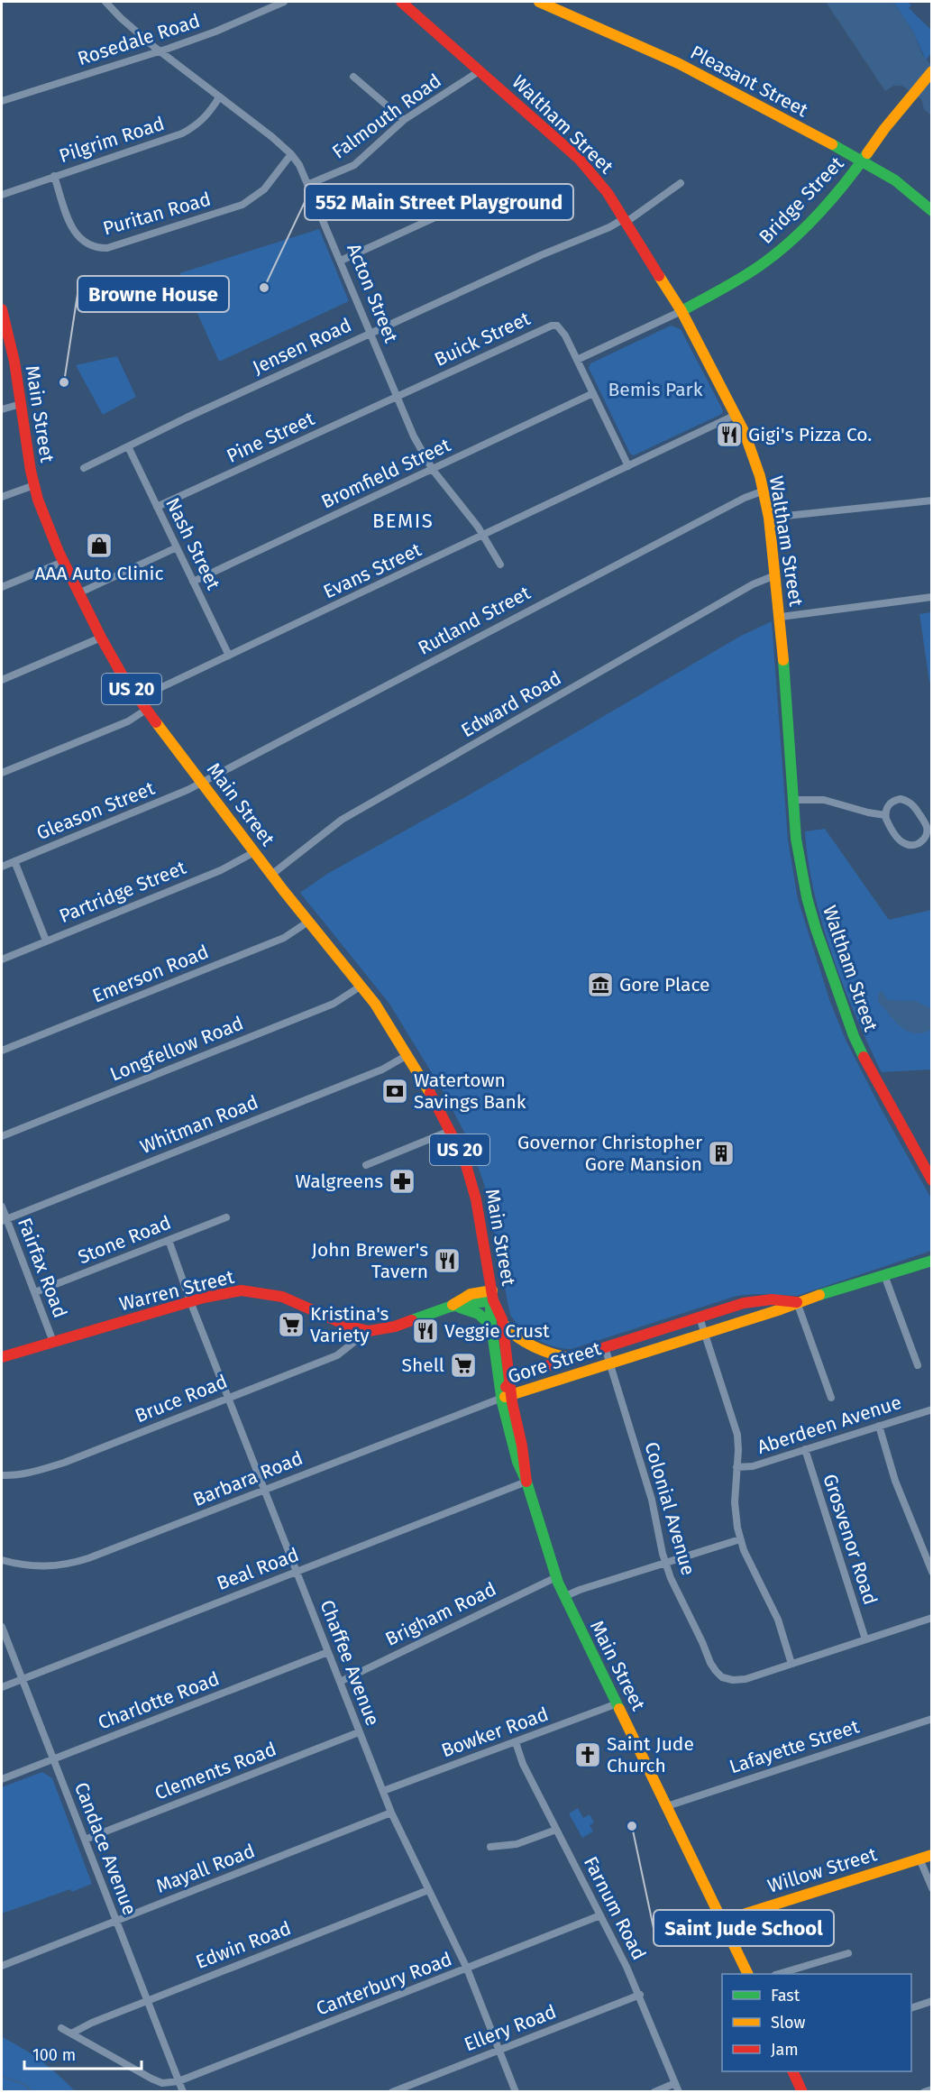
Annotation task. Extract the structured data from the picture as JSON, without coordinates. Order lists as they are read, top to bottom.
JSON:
{
  "streets": {
    "street": [
      "Rosedale Road",
      "Pleasant Street",
      "Falmouth Road",
      "Waltham Street",
      "Pilgrim Road",
      "Bridge Street",
      "Puritan Road",
      "Acton Street",
      "Buick Street",
      "Jensen Road",
      "Main Street",
      "Pine Street",
      "Bromfield Street",
      "Nash Street",
      "Evans Street",
      "Rutland Street",
      "US 20",
      "Edward Road",
      "Gleason Street",
      "Partridge Street",
      "Emerson Road",
      "Longfellow Road",
      "Whitman Road",
      "Stone Road",
      "Fairfax Road",
      "Warren Street",
      "Gore Street",
      "Bruce Road",
      "Aberdeen Avenue",
      "Barbara Road",
      "Colonial Avenue",
      "Grosvenor Road",
      "Beal Road",
      "Brigham Road",
      "Chaffee Avenue",
      "Charlotte Road",
      "Bowker Road",
      "Lafayette Street",
      "Clements Road",
      "Candace Avenue",
      "Mayall Road",
      "Willow Street",
      "Farnum Road",
      "Edwin Road",
      "Canterbury Road",
      "Ellery Road"
    ]
  },
  "crossings": [
    ["Rosedale Road", "Acton Street"],
    ["Pleasant Street", "Bridge Street"],
    ["Falmouth Road", "Waltham Street"],
    ["Falmouth Road", "Acton Street"],
    ["Waltham Street", "Bridge Street"],
    ["Waltham Street", "Jensen Road"],
    ["Waltham Street", "Evans Street"],
    ["Waltham Street", "Rutland Street"],
    ["Waltham Street", "Edward Road"],
    ["Pilgrim Road", "Puritan Road"],
    ["Pilgrim Road", "Acton Street"],
    ["Bridge Street", "Buick Street"],
    ["Puritan Road", "Acton Street"],
    ["Acton Street", "Buick Street"],
    ["Acton Street", "Jensen Road"],
    ["Acton Street", "Pine Street"],
    ["Acton Street", "Bromfield Street"],
    ["Acton Street", "Evans Street"],
    ["Buick Street", "Pine Street"],
    ["Buick Street", "Bromfield Street"],
    ["Buick Street", "Evans Street"],
    ["Jensen Road", "Nash Street"],
    ["Main Street", "Evans Street"],
    ["Main Street", "Rutland Street"],
    ["Main Street", "Edward Road"],
    ["Main Street", "Gleason Street"],
    ["Main Street", "Partridge Street"],
    ["Main Street", "Emerson Road"],
    ["Main Street", "Longfellow Road"],
    ["Main Street", "Whitman Road"],
    ["Main Street", "Warren Street"],
    ["Main Street", "Gore Street"],
    ["Main Street", "Barbara Road"],
    ["Main Street", "Beal Road"],
    ["Main Street", "Brigham Road"],
    ["Main Street", "Bowker Road"],
    ["Main Street", "Lafayette Street"],
    ["Main Street", "Willow Street"],
    ["Pine Street", "Nash Street"],
    ["Bromfield Street", "Nash Street"],
    ["Nash Street", "Evans Street"],
    ["Rutland Street", "Gleason Street"],
    ["Whitman Road", "Fairfax Road"],
    ["Stone Road", "Fairfax Road"],
    ["Stone Road", "Chaffee Avenue"],
    ["Fairfax Road", "Warren Street"],
    ["Warren Street", "Bruce Road"],
    ["Warren Street", "Chaffee Avenue"],
    ["Gore Street", "Barbara Road"],
    ["Gore Street", "Colonial Avenue"],
    ["Bruce Road", "Chaffee Avenue"],
    ["Aberdeen Avenue", "Grosvenor Road"],
    ["Barbara Road", "Chaffee Avenue"],
    ["Colonial Avenue", "Grosvenor Road"],
    ["Beal Road", "Chaffee Avenue"],
    ["Beal Road", "Candace Avenue"],
    ["Brigham Road", "Chaffee Avenue"],
    ["Chaffee Avenue", "Charlotte Road"],
    ["Chaffee Avenue", "Bowker Road"],
    ["Chaffee Avenue", "Clements Road"],
    ["Chaffee Avenue", "Mayall Road"],
    ["Chaffee Avenue", "Edwin Road"],
    ["Chaffee Avenue", "Canterbury Road"],
    ["Chaffee Avenue", "Ellery Road"],
    ["Charlotte Road", "Candace Avenue"],
    ["Bowker Road", "Farnum Road"],
    ["Clements Road", "Candace Avenue"],
    ["Candace Avenue", "Mayall Road"],
    ["Candace Avenue", "Edwin Road"],
    ["Candace Avenue", "Canterbury Road"],
    ["Farnum Road", "Canterbury Road"],
    ["Farnum Road", "Ellery Road"]
  ],
  "districts": ["BEMIS"],
  "parks": ["Bemis Park"],
  "places": {
    "other": ["552 Main Street Playground", "Browne House", "Saint Jude School"],
    "restaurant": ["Gigi's Pizza Co.", "John Brewer's Tavern", "Veggie Crust"],
    "shop": ["AAA Auto Clinic"],
    "museum": ["Gore Place"],
    "bank": ["Watertown Savings Bank"],
    "building": ["Governor Christopher Gore Mansion"],
    "pharmacy": ["Walgreens"],
    "supermarket": ["Kristina's Variety", "Shell"],
    "church": ["Saint Jude Church"]
  },
  "legend": ["Fast", "Slow", "Jam"],
  "scale_bar": "100 m"
}
